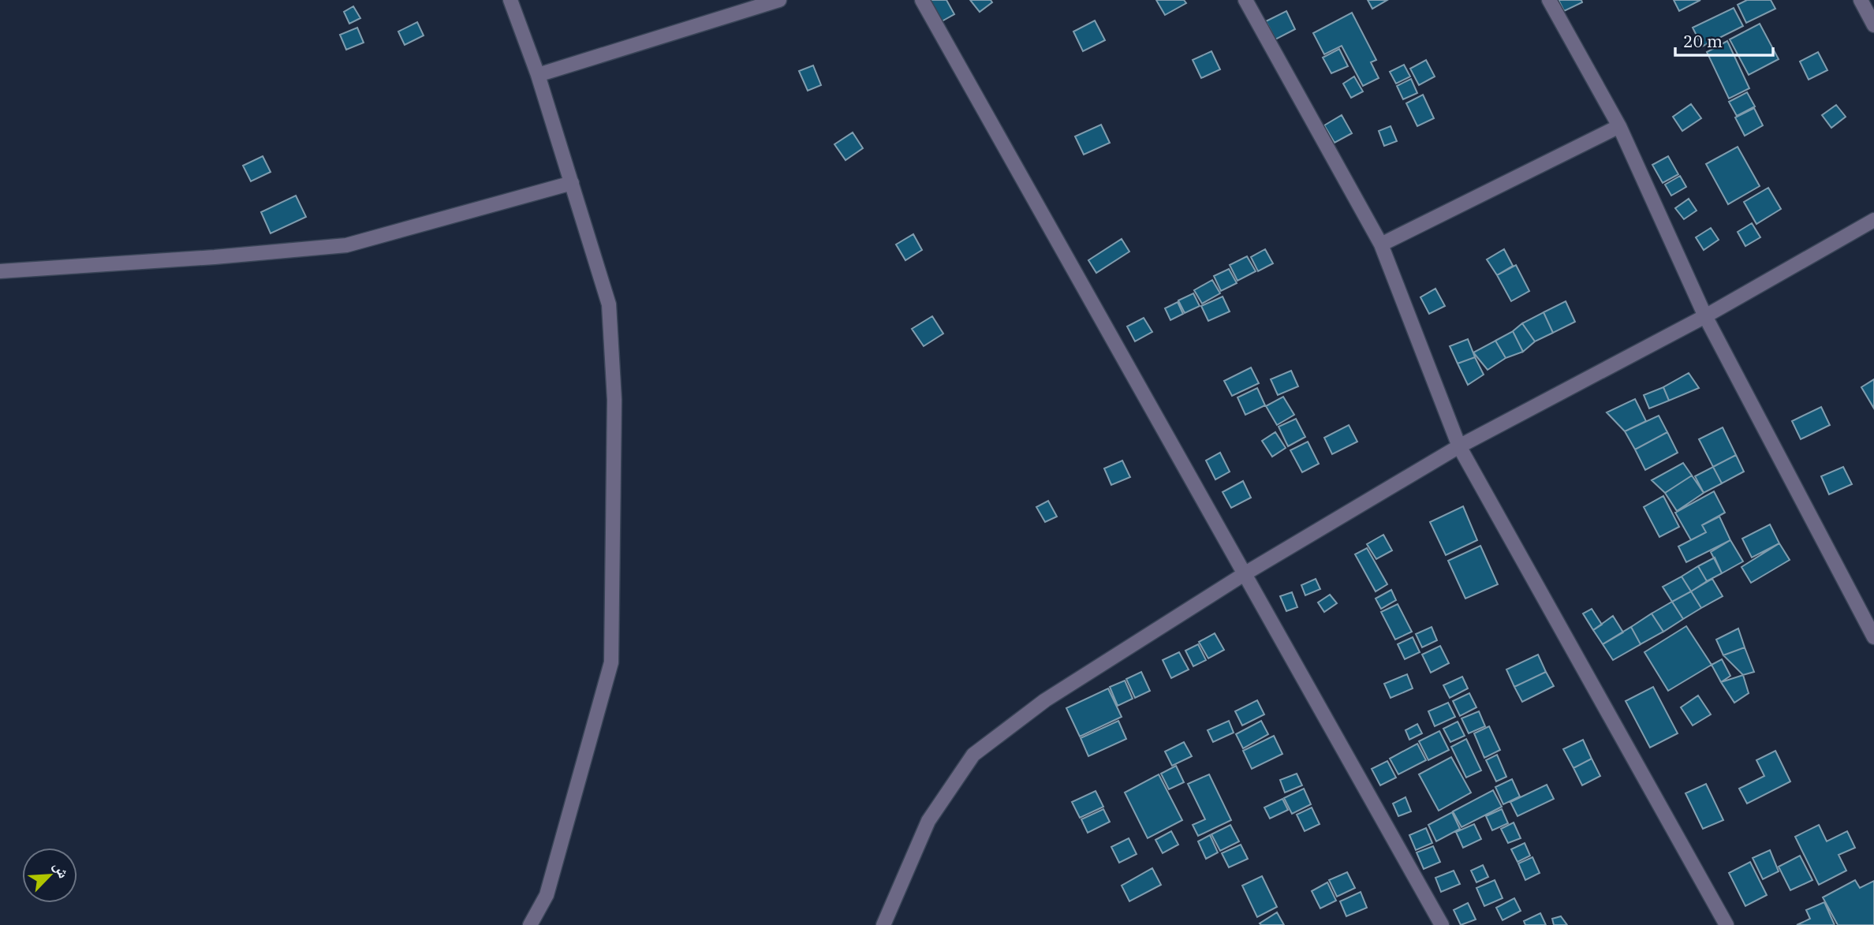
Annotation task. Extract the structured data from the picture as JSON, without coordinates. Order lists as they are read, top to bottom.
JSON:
{
  "scale_bar": "20 m",
  "north": "top right"
}
